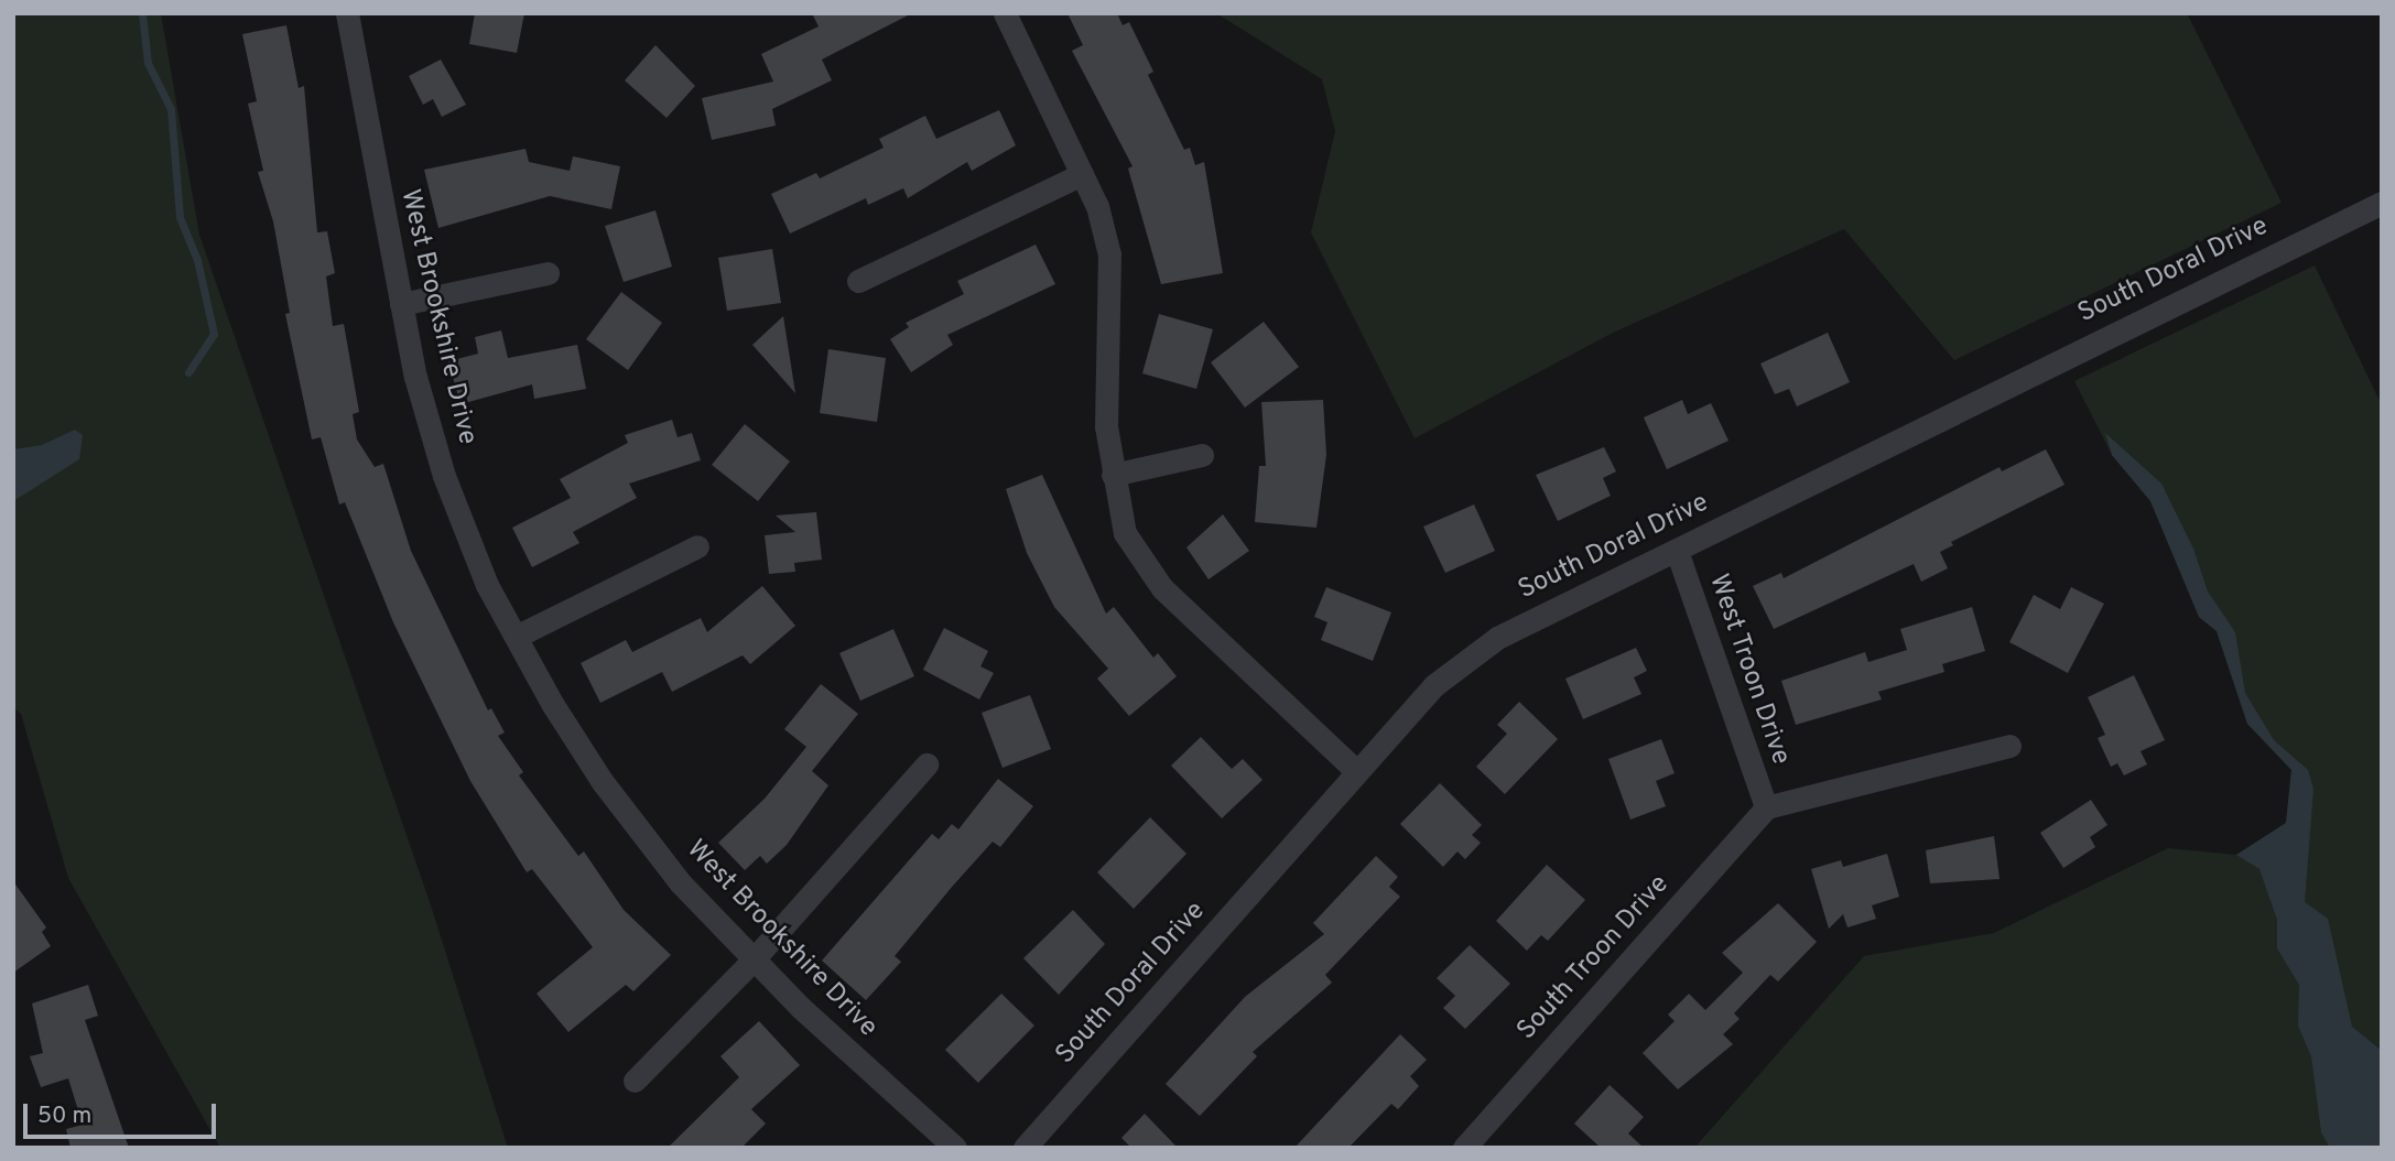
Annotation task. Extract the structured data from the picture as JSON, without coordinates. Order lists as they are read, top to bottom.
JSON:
{
  "streets": {
    "street": [
      "South Doral Drive",
      "West Brookshire Drive",
      "West Troon Drive",
      "South Troon Drive"
    ]
  },
  "crossings": [
    ["South Doral Drive", "West Troon Drive"],
    ["West Troon Drive", "South Troon Drive"]
  ],
  "scale_bar": "50 m"
}
